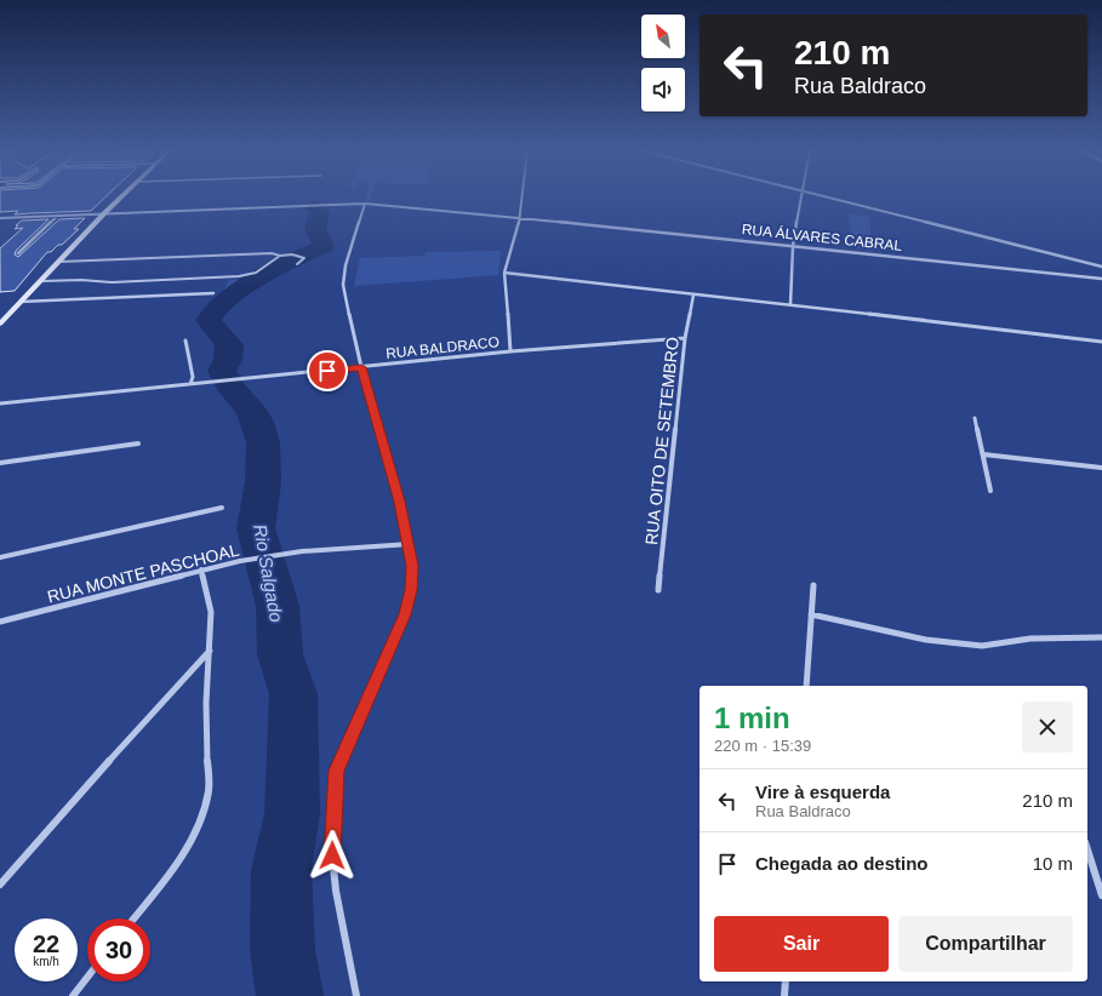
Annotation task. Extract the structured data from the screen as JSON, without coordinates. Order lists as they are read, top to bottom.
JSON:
{
  "streets": {
    "street": [
      "RUA ÁLVARES CABRAL",
      "RUA BALDRACO",
      "RUA OITO DE SETEMBRO",
      "RUA MONTE PASCHOAL"
    ]
  },
  "crossings": [
    ["RUA BALDRACO", "RUA OITO DE SETEMBRO"]
  ],
  "water": ["Rio Salgado"],
  "north": "top left",
  "page": {
    "turn": ["210 m", "Rua Baldraco"],
    "heading": ["1 min", "220 m · 15:39"],
    "list": [
      {
        "name": "Vire à esquerda",
        "note": "Rua Baldraco",
        "value": "210 m"
      },
      {
        "name": "Chegada ao destino",
        "value": "10 m"
      }
    ],
    "buttons": ["Sair", "Compartilhar"],
    "speed": "22 km/h",
    "limit": "30"
  }
}
